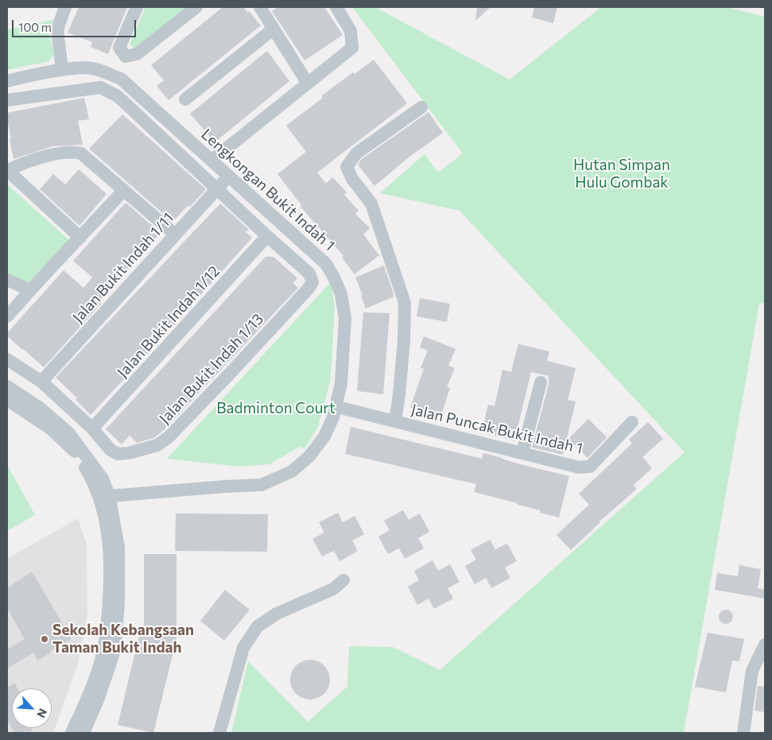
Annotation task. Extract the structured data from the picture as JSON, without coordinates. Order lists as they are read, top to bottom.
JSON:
{
  "streets": {
    "street": [
      "Lengkongan Bukit Indah 1",
      "Jalan Bukit Indah 1/11",
      "Jalan Bukit Indah 1/12",
      "Jalan Bukit Indah 1/13",
      "Jalan Puncak Bukit Indah 1"
    ]
  },
  "crossings": [
    ["Lengkongan Bukit Indah 1", "Jalan Bukit Indah 1/11"],
    ["Lengkongan Bukit Indah 1", "Jalan Puncak Bukit Indah 1"],
    ["Jalan Bukit Indah 1/12", "Jalan Bukit Indah 1/13"]
  ],
  "parks": ["Hutan Simpan Hulu Gombak", "Badminton Court"],
  "places": ["Sekolah Kebangsaan Taman Bukit Indah"],
  "scale_bar": "100 m",
  "north": "bottom right"
}
